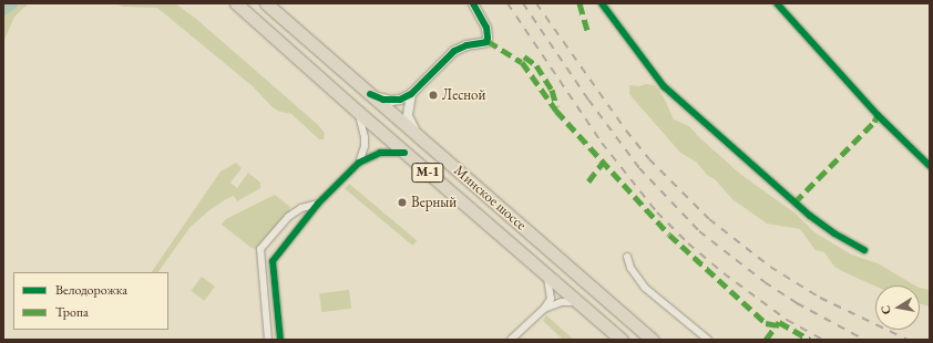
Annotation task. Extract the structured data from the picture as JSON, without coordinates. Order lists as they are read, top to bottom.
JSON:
{
  "streets": {
    "highway": ["М-1", "Минское шоссе"]
  },
  "places": ["Лесной", "Верный"],
  "legend": ["Велодорожка", "Тропа"],
  "north": "left"
}
